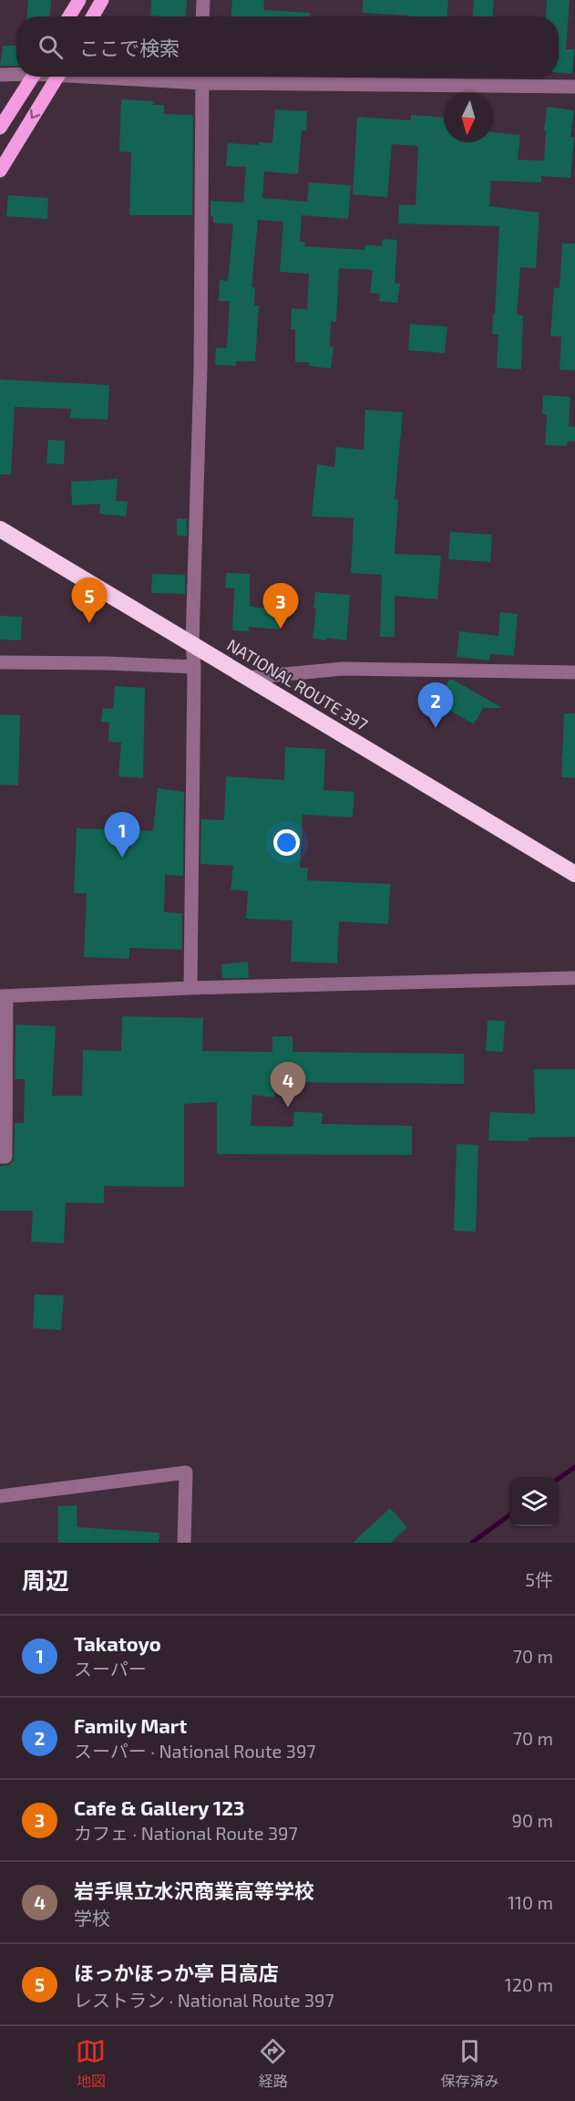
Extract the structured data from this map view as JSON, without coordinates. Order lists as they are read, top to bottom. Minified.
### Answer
{"streets":{"highway":["NATIONAL ROUTE 397"]},"north":"bottom","page":{"search":"ここで検索","pins":["5","3","2","1","4"],"heading":["周辺","5件"],"list":[{"mark":"1","name":"Takatoyo","note":"スーパー","value":"70 m"},{"mark":"2","name":"Family Mart","note":"スーパー · National Route 397","value":"70 m"},{"mark":"3","name":"Cafe & Gallery 123","note":"カフェ · National Route 397","value":"90 m"},{"mark":"4","name":"岩手県立水沢商業高等学校","note":"学校","value":"110 m"},{"mark":"5","name":"ほっかほっか亭 日高店","note":"レストラン · National Route 397","value":"120 m"}],"nav":["地図","経路","保存済み"]}}
